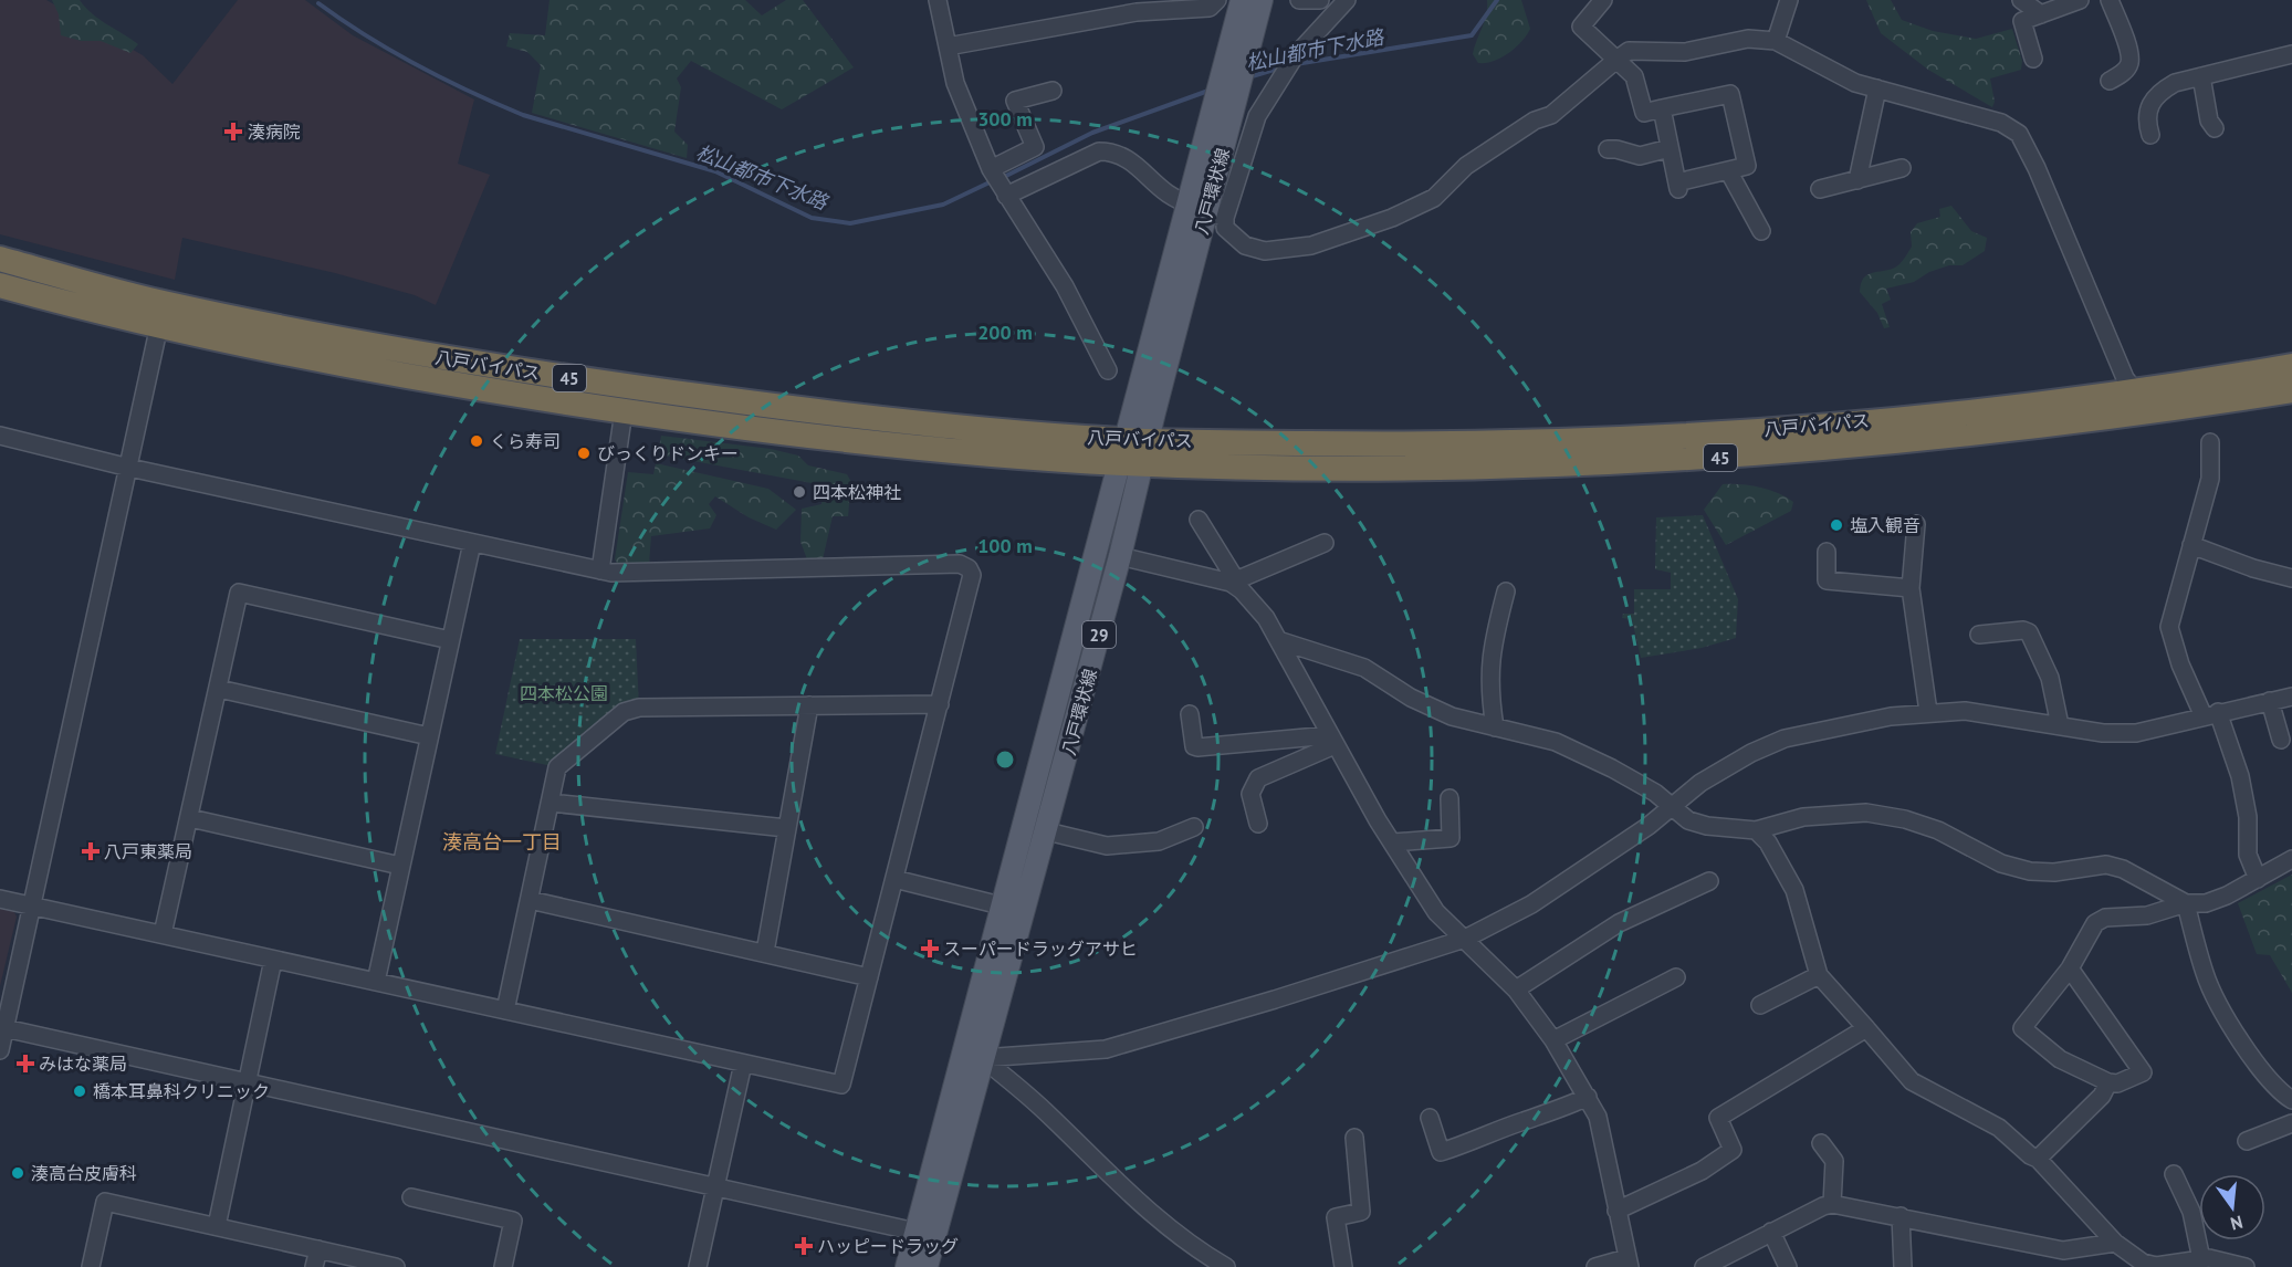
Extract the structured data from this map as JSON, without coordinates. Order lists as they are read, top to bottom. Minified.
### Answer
{"streets":{"highway":["八戸バイパス","45"],"main road":["八戸環状線","29"]},"crossings":[["八戸環状線","八戸バイパス"]],"districts":["湊高台一丁目"],"water":["松山都市下水路"],"parks":["四本松公園"],"places":{"health":["湊病院","八戸東薬局","スーパードラッグアサヒ","みはな薬局","ハッピードラッグ"],"other":["くら寿司","びっくりドンキー","四本松神社","塩入観音","橋本耳鼻科クリニック","湊高台皮膚科"]},"north":"bottom","rings":["300 m","200 m","100 m"]}
